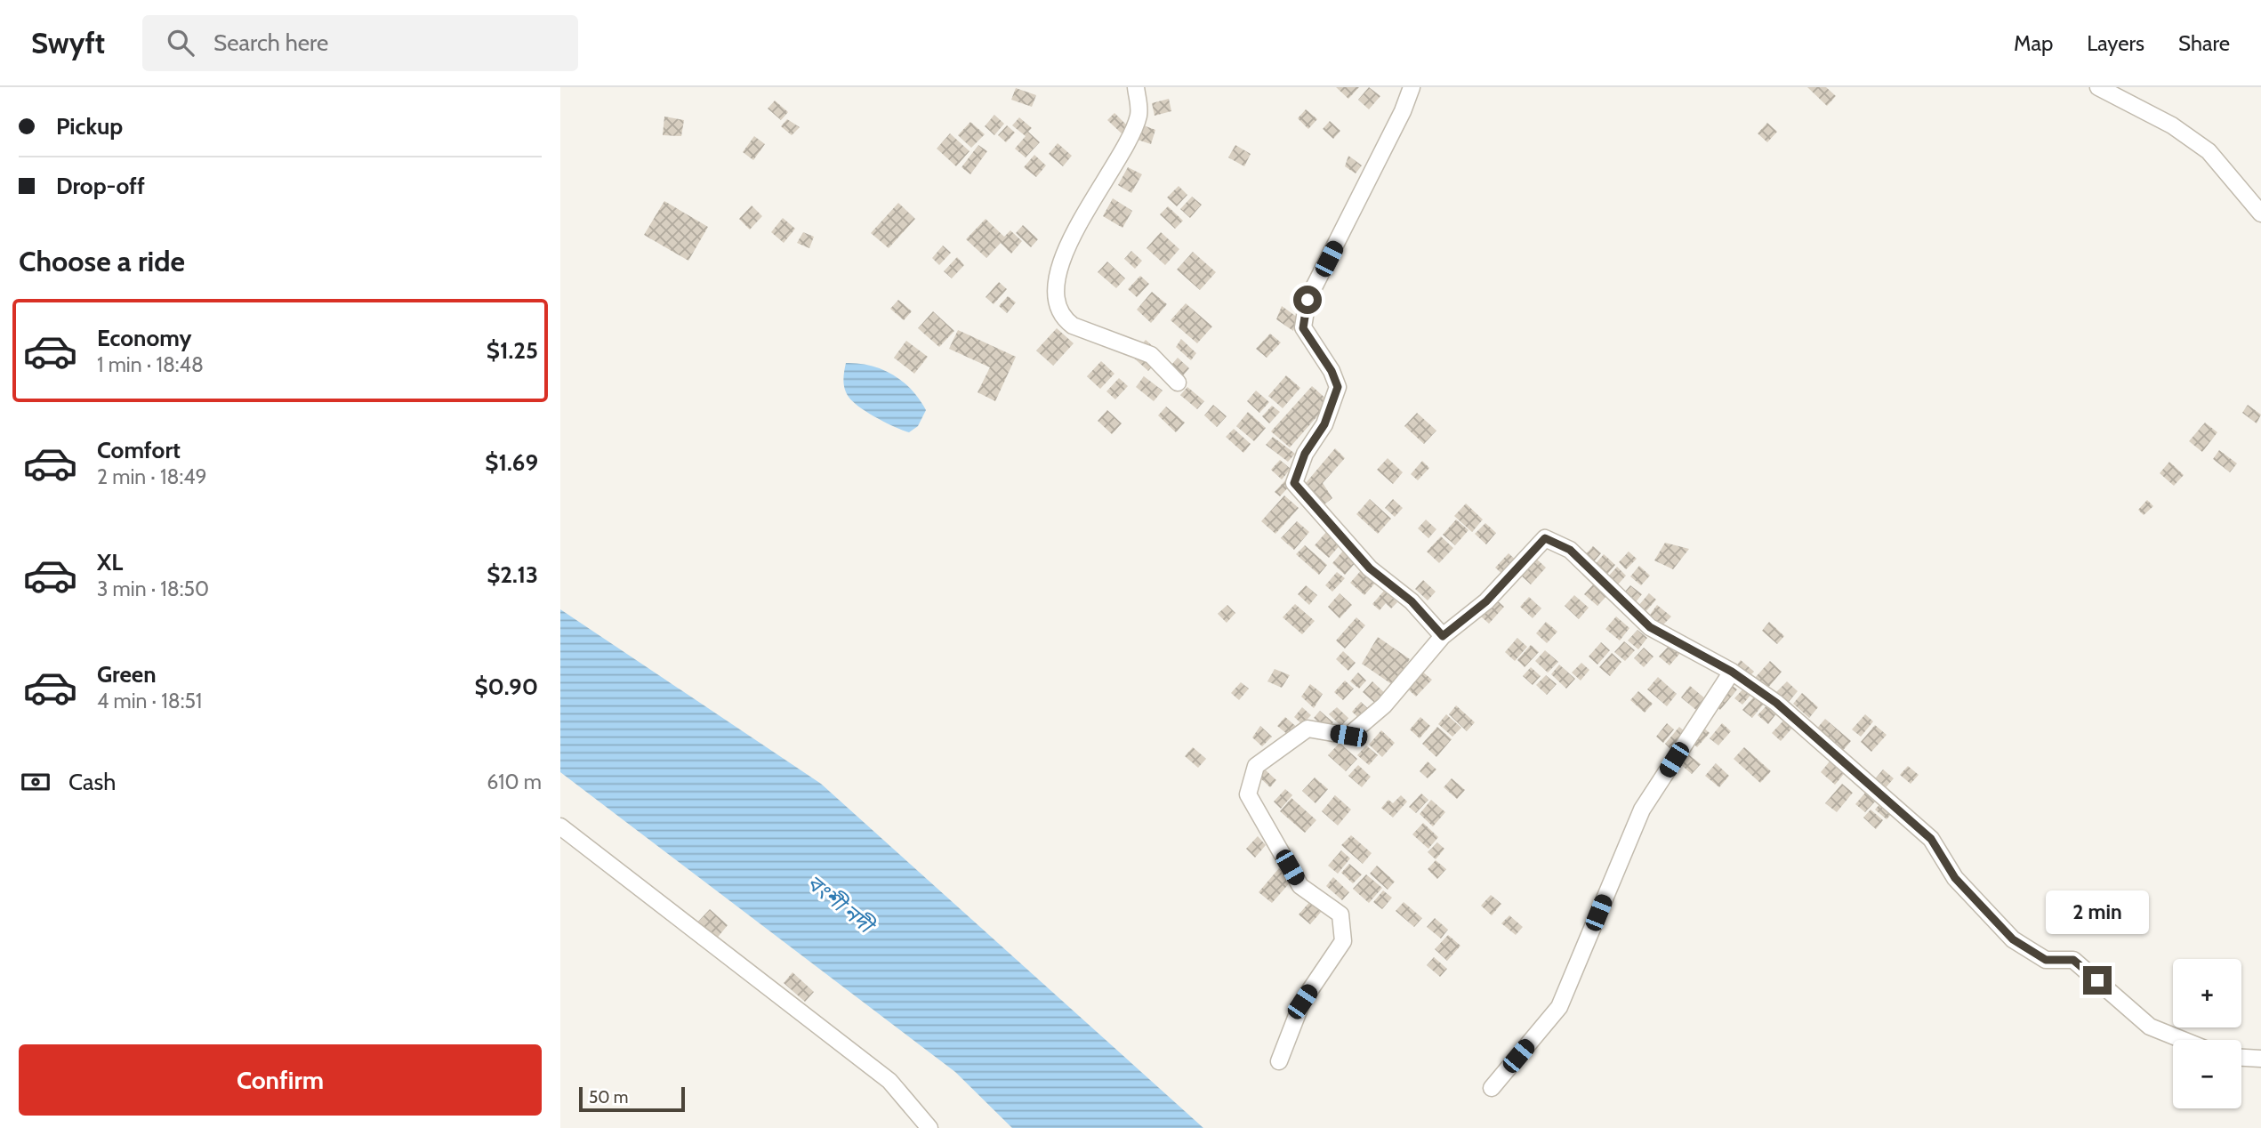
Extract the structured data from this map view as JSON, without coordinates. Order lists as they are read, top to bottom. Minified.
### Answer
{"water":["বংশী নদী"],"scale_bar":"50 m","page":{"header":"Swyft","search":"Search here","nav":["Map","Layers","Share"],"banner":["Pickup","Drop-off"],"heading":"Choose a ride","list":[{"name":"Economy","note":"1 min · 18:48","value":"$1.25"},{"name":"Comfort","note":"2 min · 18:49","value":"$1.69"},{"name":"XL","note":"3 min · 18:50","value":"$2.13"},{"name":"Green","note":"4 min · 18:51","value":"$0.90"}],"pay":["Cash","610 m"],"bubble":"2 min","map_buttons":["+","−"],"buttons":"Confirm","scale":"50 m"}}
